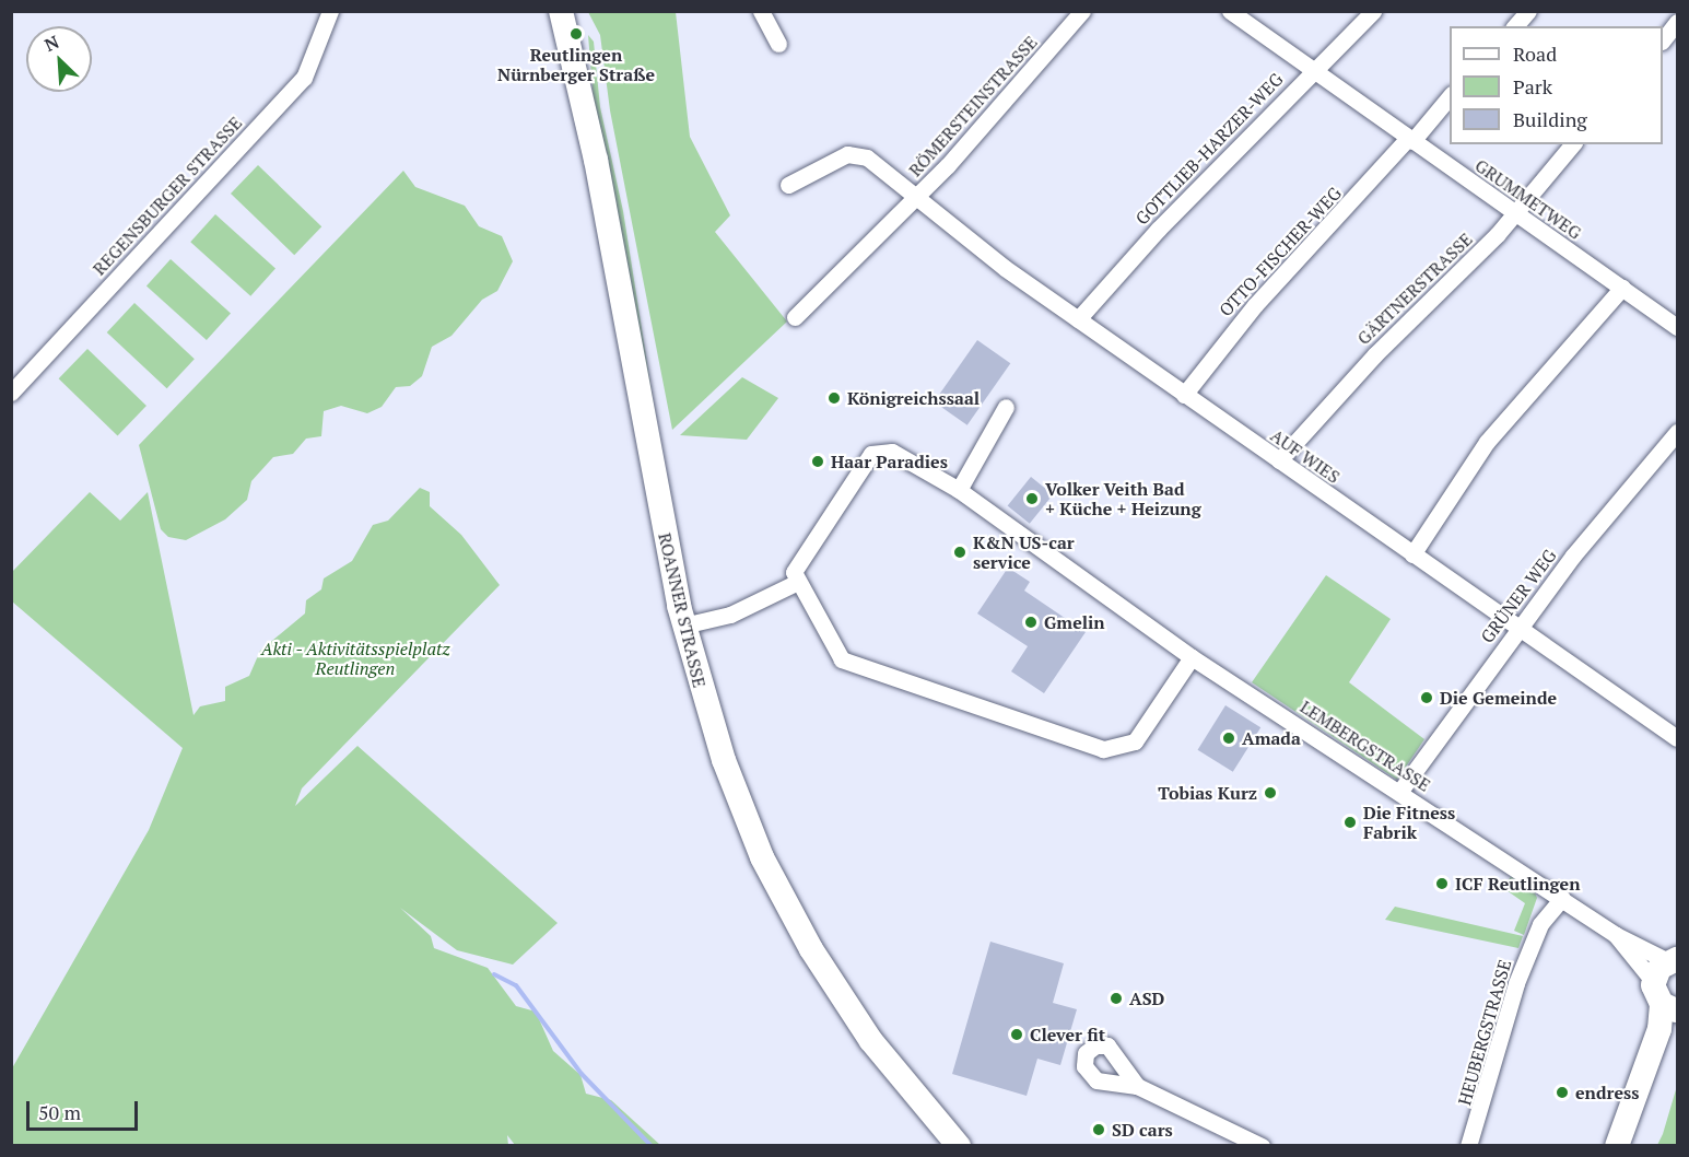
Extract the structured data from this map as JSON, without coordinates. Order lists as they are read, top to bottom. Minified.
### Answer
{"streets":{"street":["RÖMERSTEINSTRASSE","GOTTLIEB-HARZER-WEG","REGENSBURGER STRASSE","GRUMMETWEG","OTTO-FISCHER-WEG","GÄRTNERSTRASSE","AUF WIES","GRÜNER WEG","ROANNER STRASSE","LEMBERGSTRASSE","HEUBERGSTRASSE"]},"crossings":[["RÖMERSTEINSTRASSE","AUF WIES"],["GOTTLIEB-HARZER-WEG","GRUMMETWEG"],["GOTTLIEB-HARZER-WEG","AUF WIES"],["GRUMMETWEG","OTTO-FISCHER-WEG"],["GRUMMETWEG","GÄRTNERSTRASSE"],["OTTO-FISCHER-WEG","AUF WIES"],["GÄRTNERSTRASSE","AUF WIES"],["AUF WIES","GRÜNER WEG"],["GRÜNER WEG","LEMBERGSTRASSE"],["LEMBERGSTRASSE","HEUBERGSTRASSE"]],"parks":["Akti - Aktivitätsspielplatz Reutlingen"],"places":["Reutlingen Nürnberger Straße","Königreichssaal","Haar Paradies","Volker Veith Bad + Küche + Heizung","K&N US-car service","Gmelin","Die Gemeinde","Amada","Tobias Kurz","Die Fitness Fabrik","ICF Reutlingen","ASD","Clever fit","endress","SD cars"],"legend":["Road","Park","Building"],"scale_bar":"50 m","north":"top left"}
